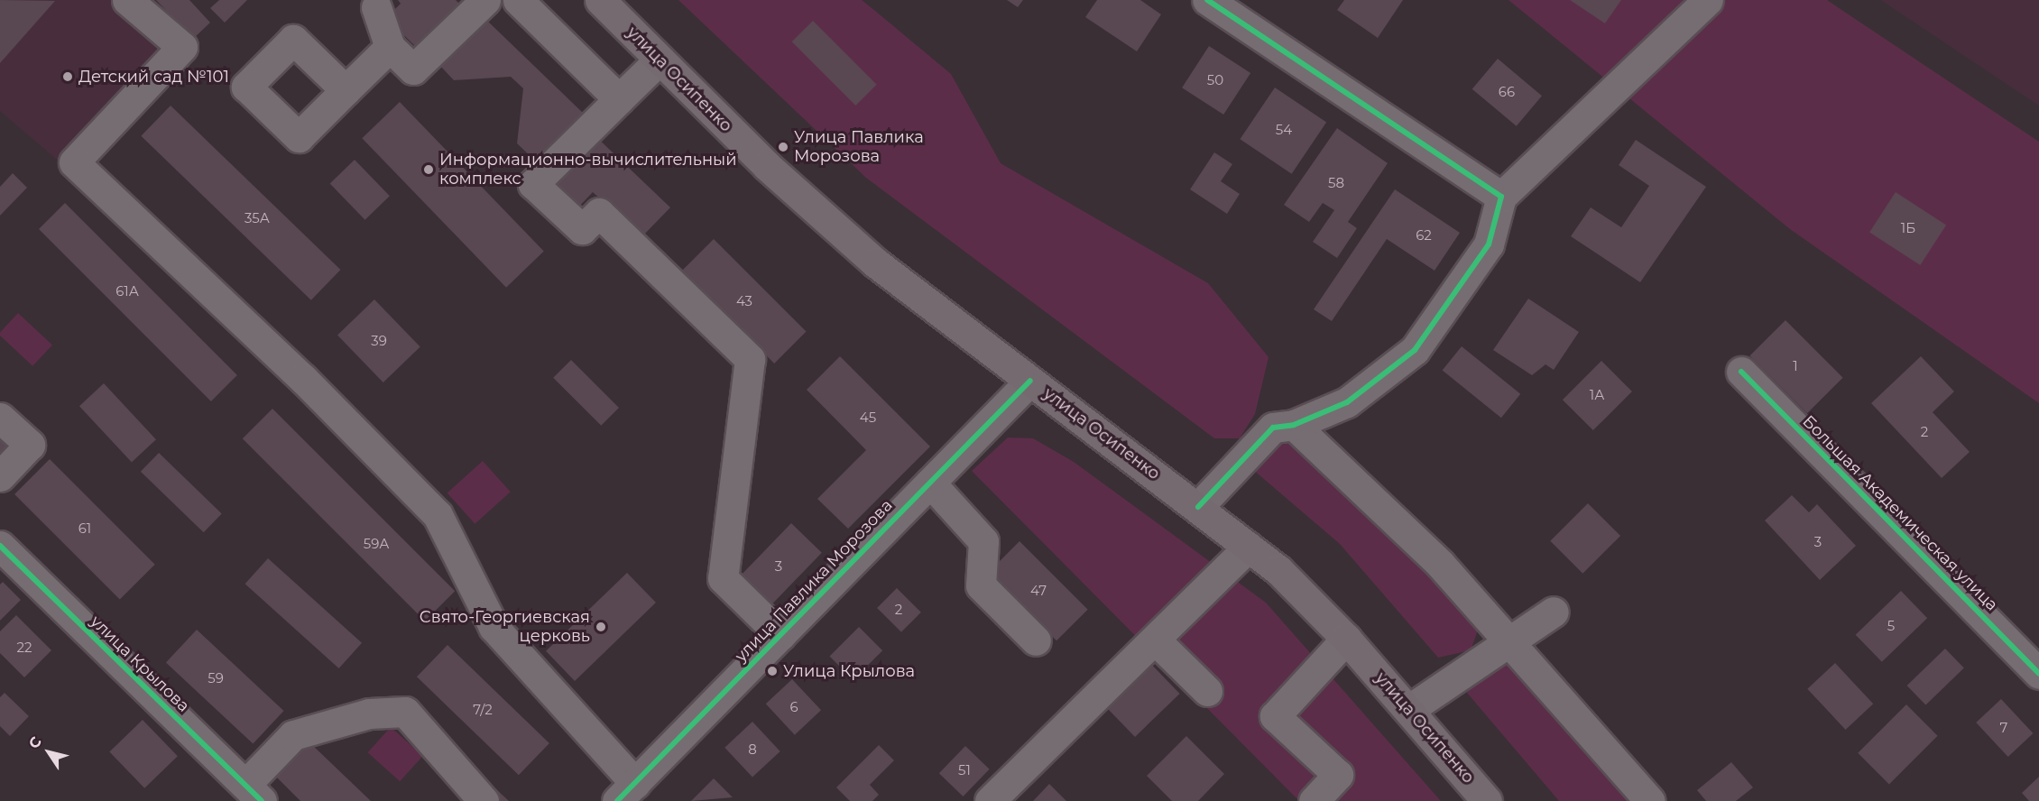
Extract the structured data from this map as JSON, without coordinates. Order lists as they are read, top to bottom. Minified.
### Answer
{"streets":{"main road":["улица Осипенко"],"street":["Большая Академическая улица","улица Павлика Морозова","улица Крылова"]},"crossings":[["улица Осипенко","улица Павлика Морозова"]],"places":["Детский сад №101","Улица Павлика Морозова","Информационно-вычислительный комплекс","Свято-Георгиевская церковь","Улица Крылова"],"house_numbers":["50","66","54","58","35А","1Б","62","61А","43","39","1","1А","45","2","61","3","59А","3","47","2","5","22","59","6","7/2","7","8","51"],"north":"top left"}
